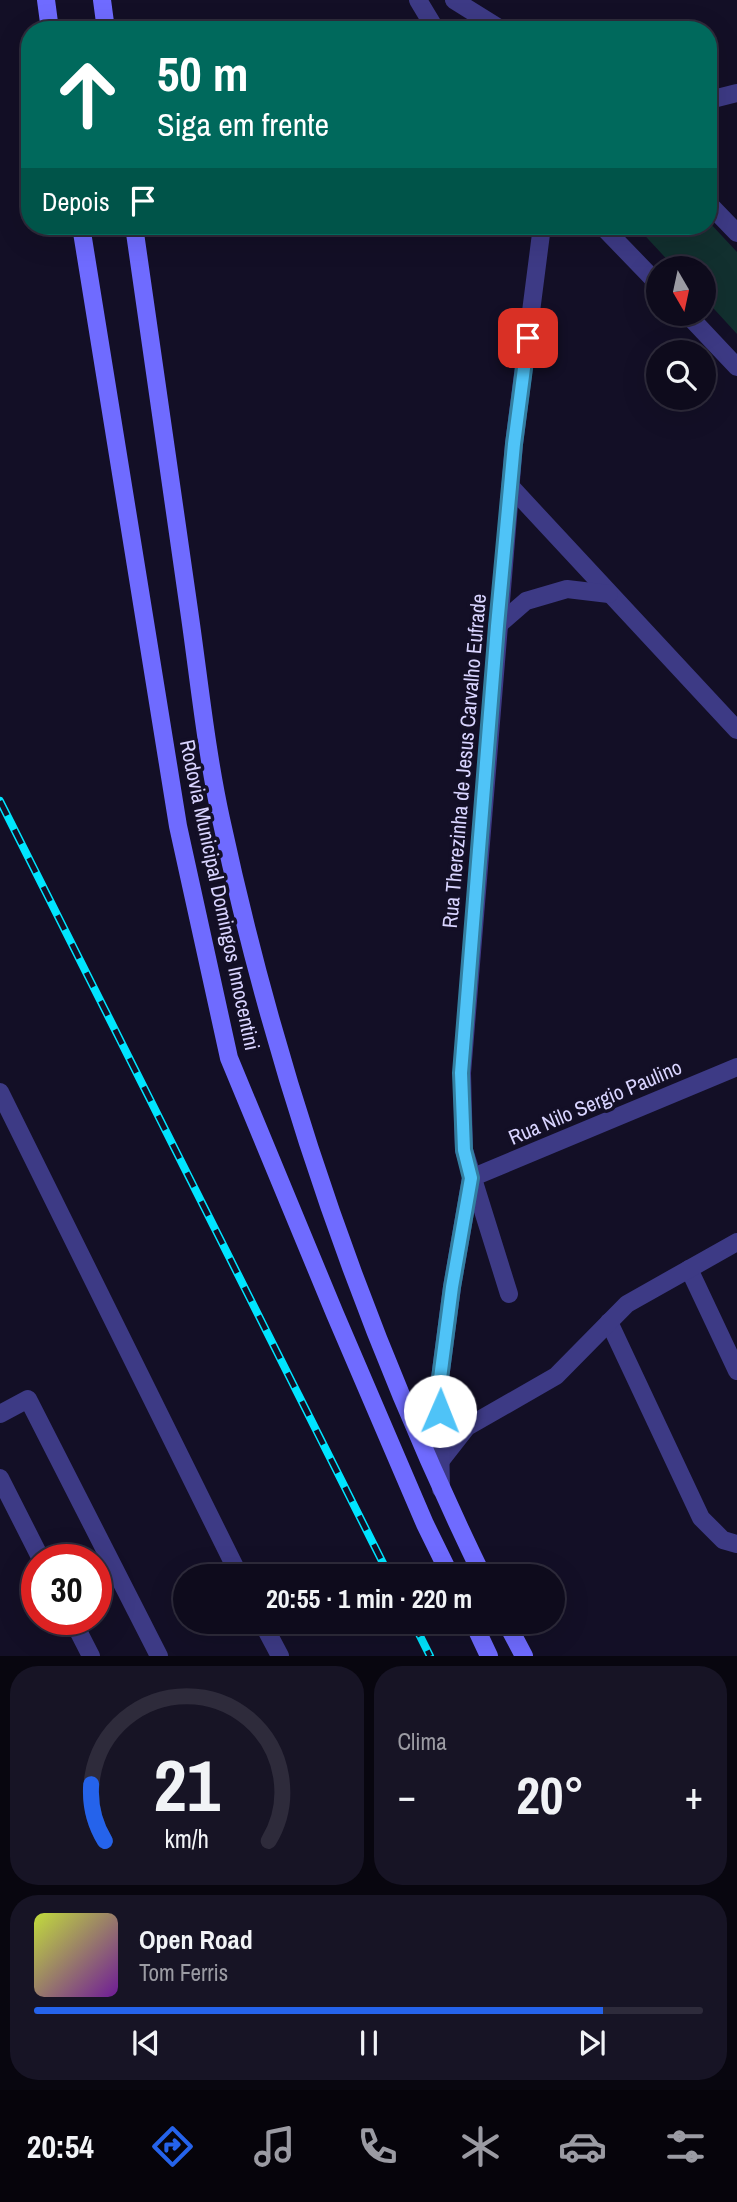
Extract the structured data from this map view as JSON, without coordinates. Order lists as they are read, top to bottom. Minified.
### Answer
{"streets":{"main road":["Rodovia Municipal Domingos Innocentini"],"street":["Rua Therezinha de Jesus Carvalho Eufrade","Rua Nilo Sergio Paulino"]},"crossings":[["Rua Therezinha de Jesus Carvalho Eufrade","Rua Nilo Sergio Paulino"]],"north":"bottom","page":{"turn":["50 m","Siga em frente"],"then":"Depois","limit":"30","trip":"20:55 · 1 min · 220 m","tile":"Clima","heat":["−","20°","+"],"song":["Open Road","Tom Ferris"],"tabs":"20:54","gauge":["21","km/h"]}}
